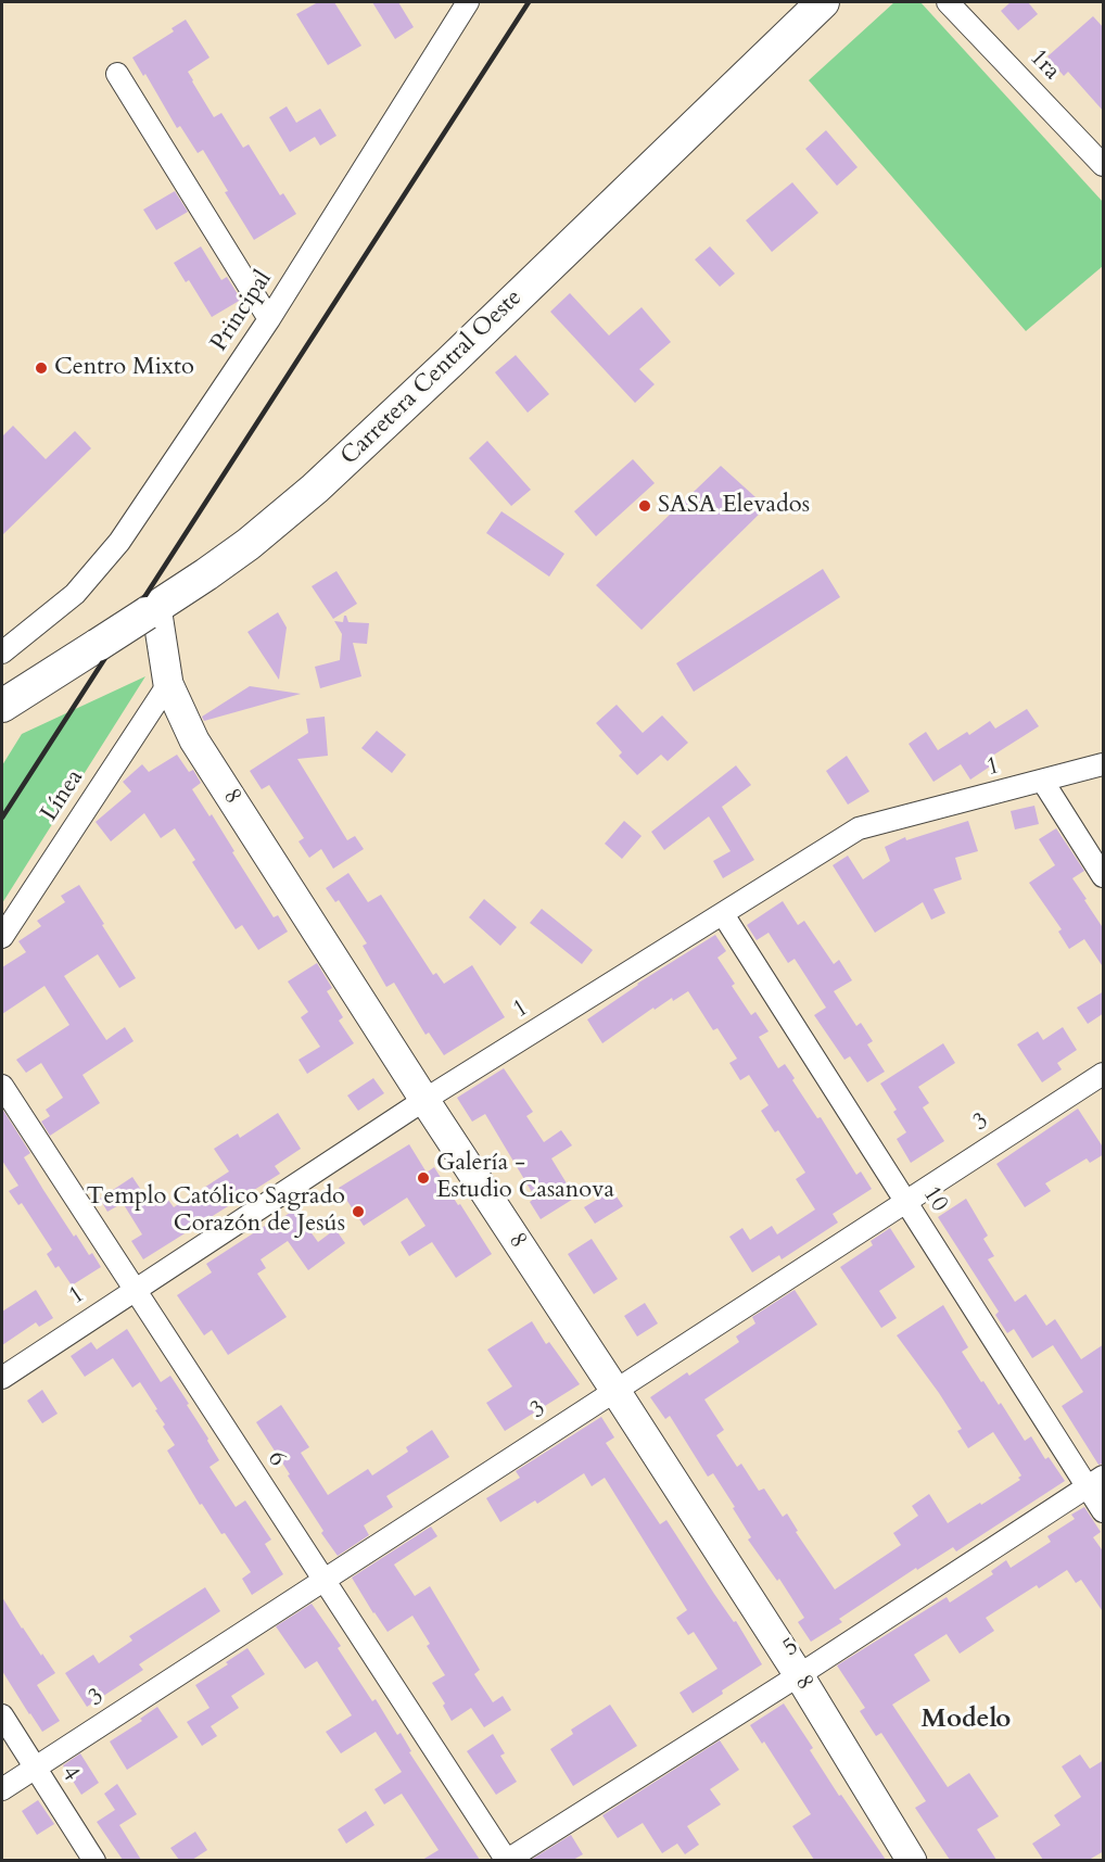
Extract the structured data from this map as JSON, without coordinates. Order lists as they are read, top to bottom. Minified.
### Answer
{"streets":{"main road":["Carretera Central Oeste"],"street":["1ra","Principal","1","Línea","8","3","10","6","5","4"]},"crossings":[["Carretera Central Oeste","8"],["1","8"],["1","10"],["1","6"],["Línea","8"],["8","3"],["8","5"],["3","10"],["3","6"],["3","4"],["10","5"],["6","5"]],"districts":["Modelo"],"places":["Centro Mixto","SASA Elevados","Galería - Estudio Casanova","Templo Católico Sagrado Corazón de Jesús"]}
